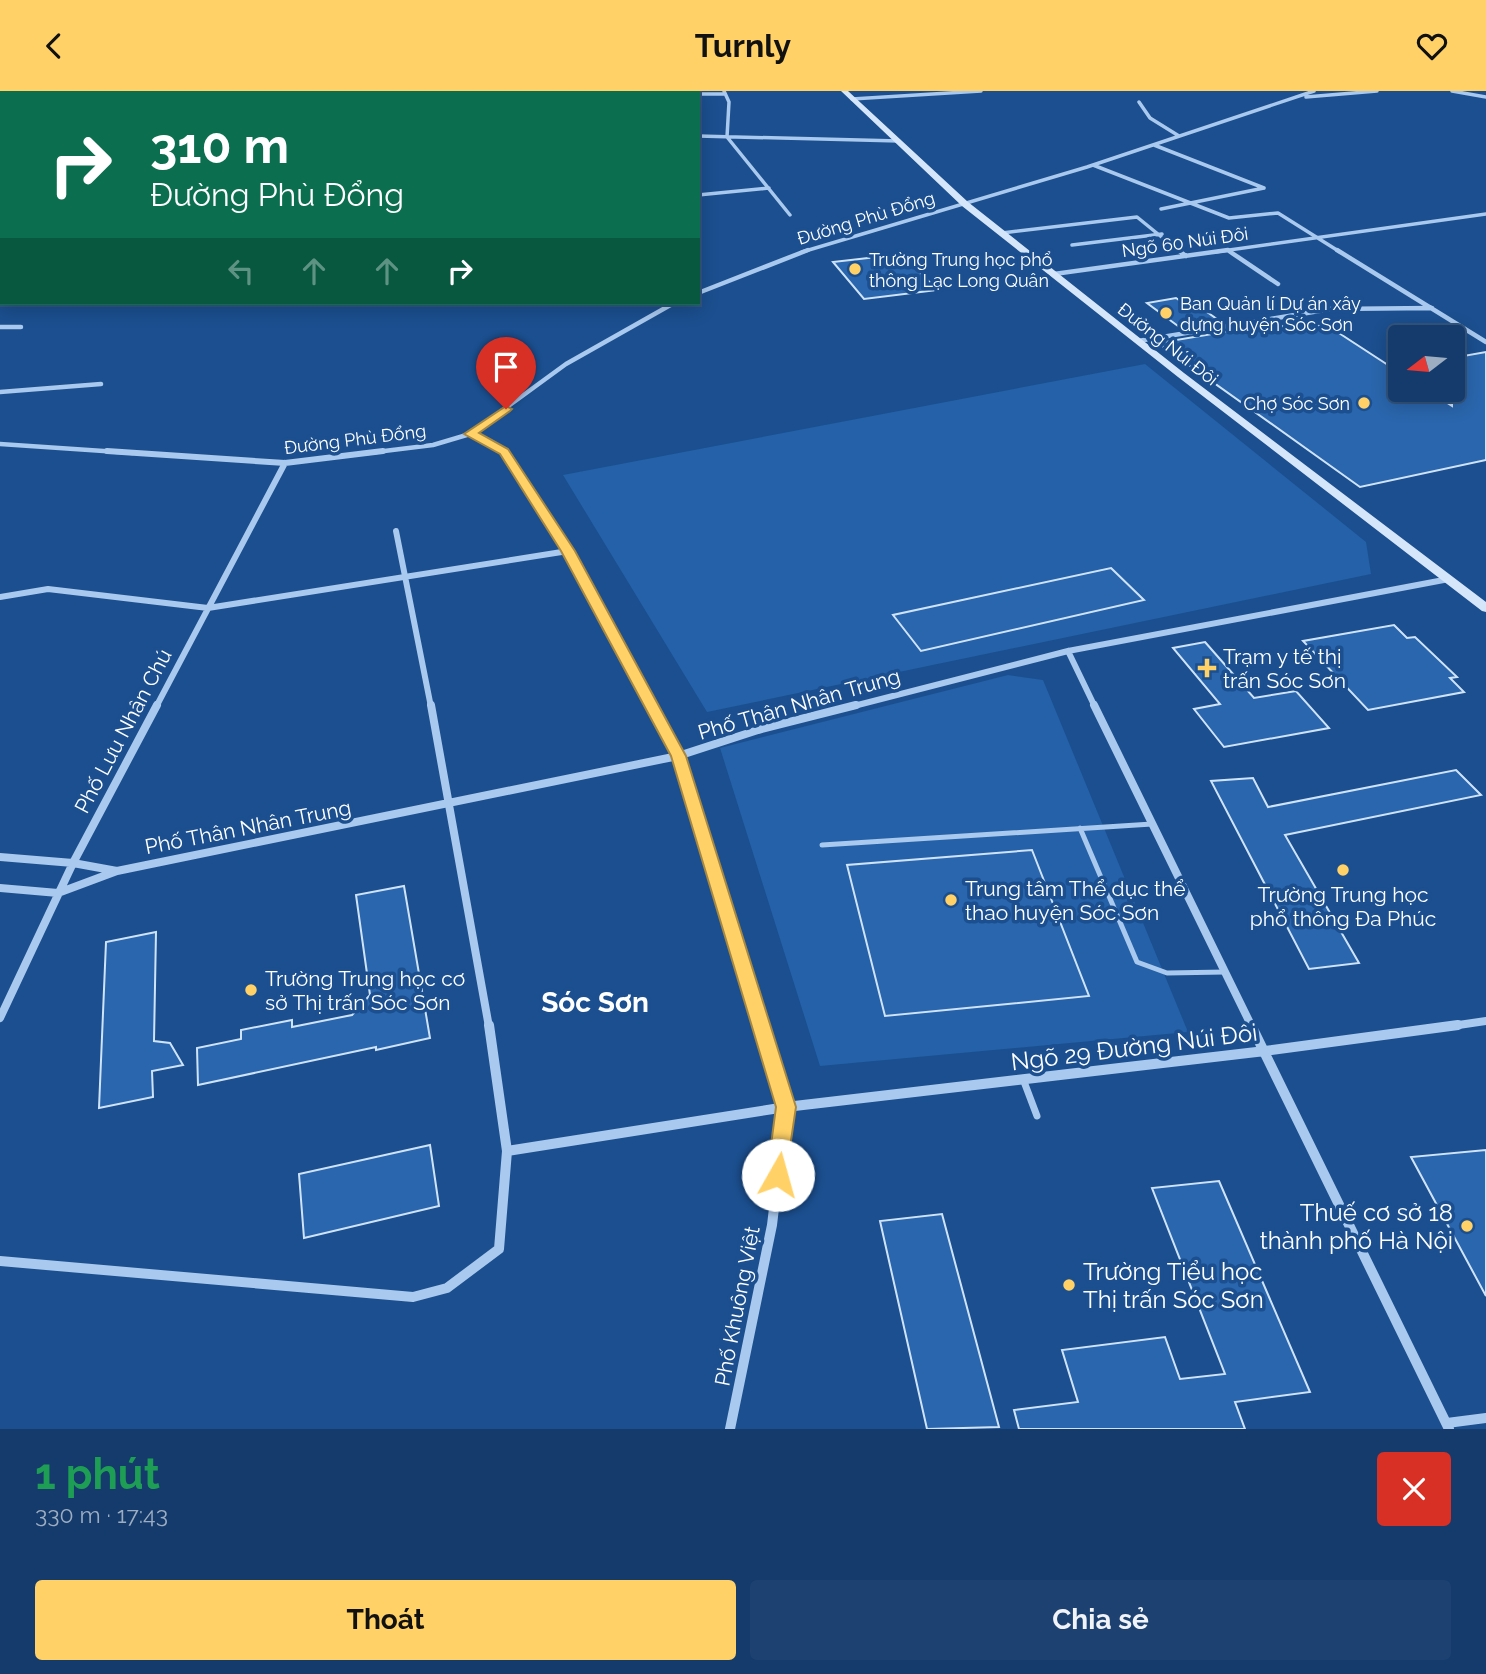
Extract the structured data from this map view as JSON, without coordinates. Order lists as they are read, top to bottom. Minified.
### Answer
{"streets":{"main road":["Đường Núi Đôi"],"street":["Đường Phù Đổng","Ngõ 60 Núi Đôi","Phố Thân Nhân Trung","Phố Lưu Nhân Chú","Ngõ 29 Đường Núi Đôi","Phố Khuông Việt"]},"crossings":[["Đường Phù Đổng","Đường Núi Đôi"],["Đường Phù Đổng","Phố Lưu Nhân Chú"],["Đường Phù Đổng","Phố Khuông Việt"],["Ngõ 60 Núi Đôi","Đường Núi Đôi"],["Đường Núi Đôi","Phố Thân Nhân Trung"],["Phố Thân Nhân Trung","Phố Lưu Nhân Chú"],["Phố Thân Nhân Trung","Phố Khuông Việt"],["Ngõ 29 Đường Núi Đôi","Phố Khuông Việt"]],"districts":["Sóc Sơn"],"places":{"other":["Trường Trung học phổ thông Lạc Long Quân","Ban Quản lí Dự án xây dựng huyện Sóc Sơn","Chợ Sóc Sơn","Trường Trung học phổ thông Đa Phúc","Trung tâm Thể dục thể thao huyện Sóc Sơn","Trường Trung học cơ sở Thị trấn Sóc Sơn","Thuế cơ sở 18 thành phố Hà Nội","Trường Tiểu học Thị trấn Sóc Sơn"],"health":["Trạm y tế thị trấn Sóc Sơn"]},"north":"left","page":{"header":"Turnly","turn":["310 m","Đường Phù Đổng"],"heading":["1 phút","330 m · 17:43"],"buttons":["Thoát","Chia sẻ"]}}
